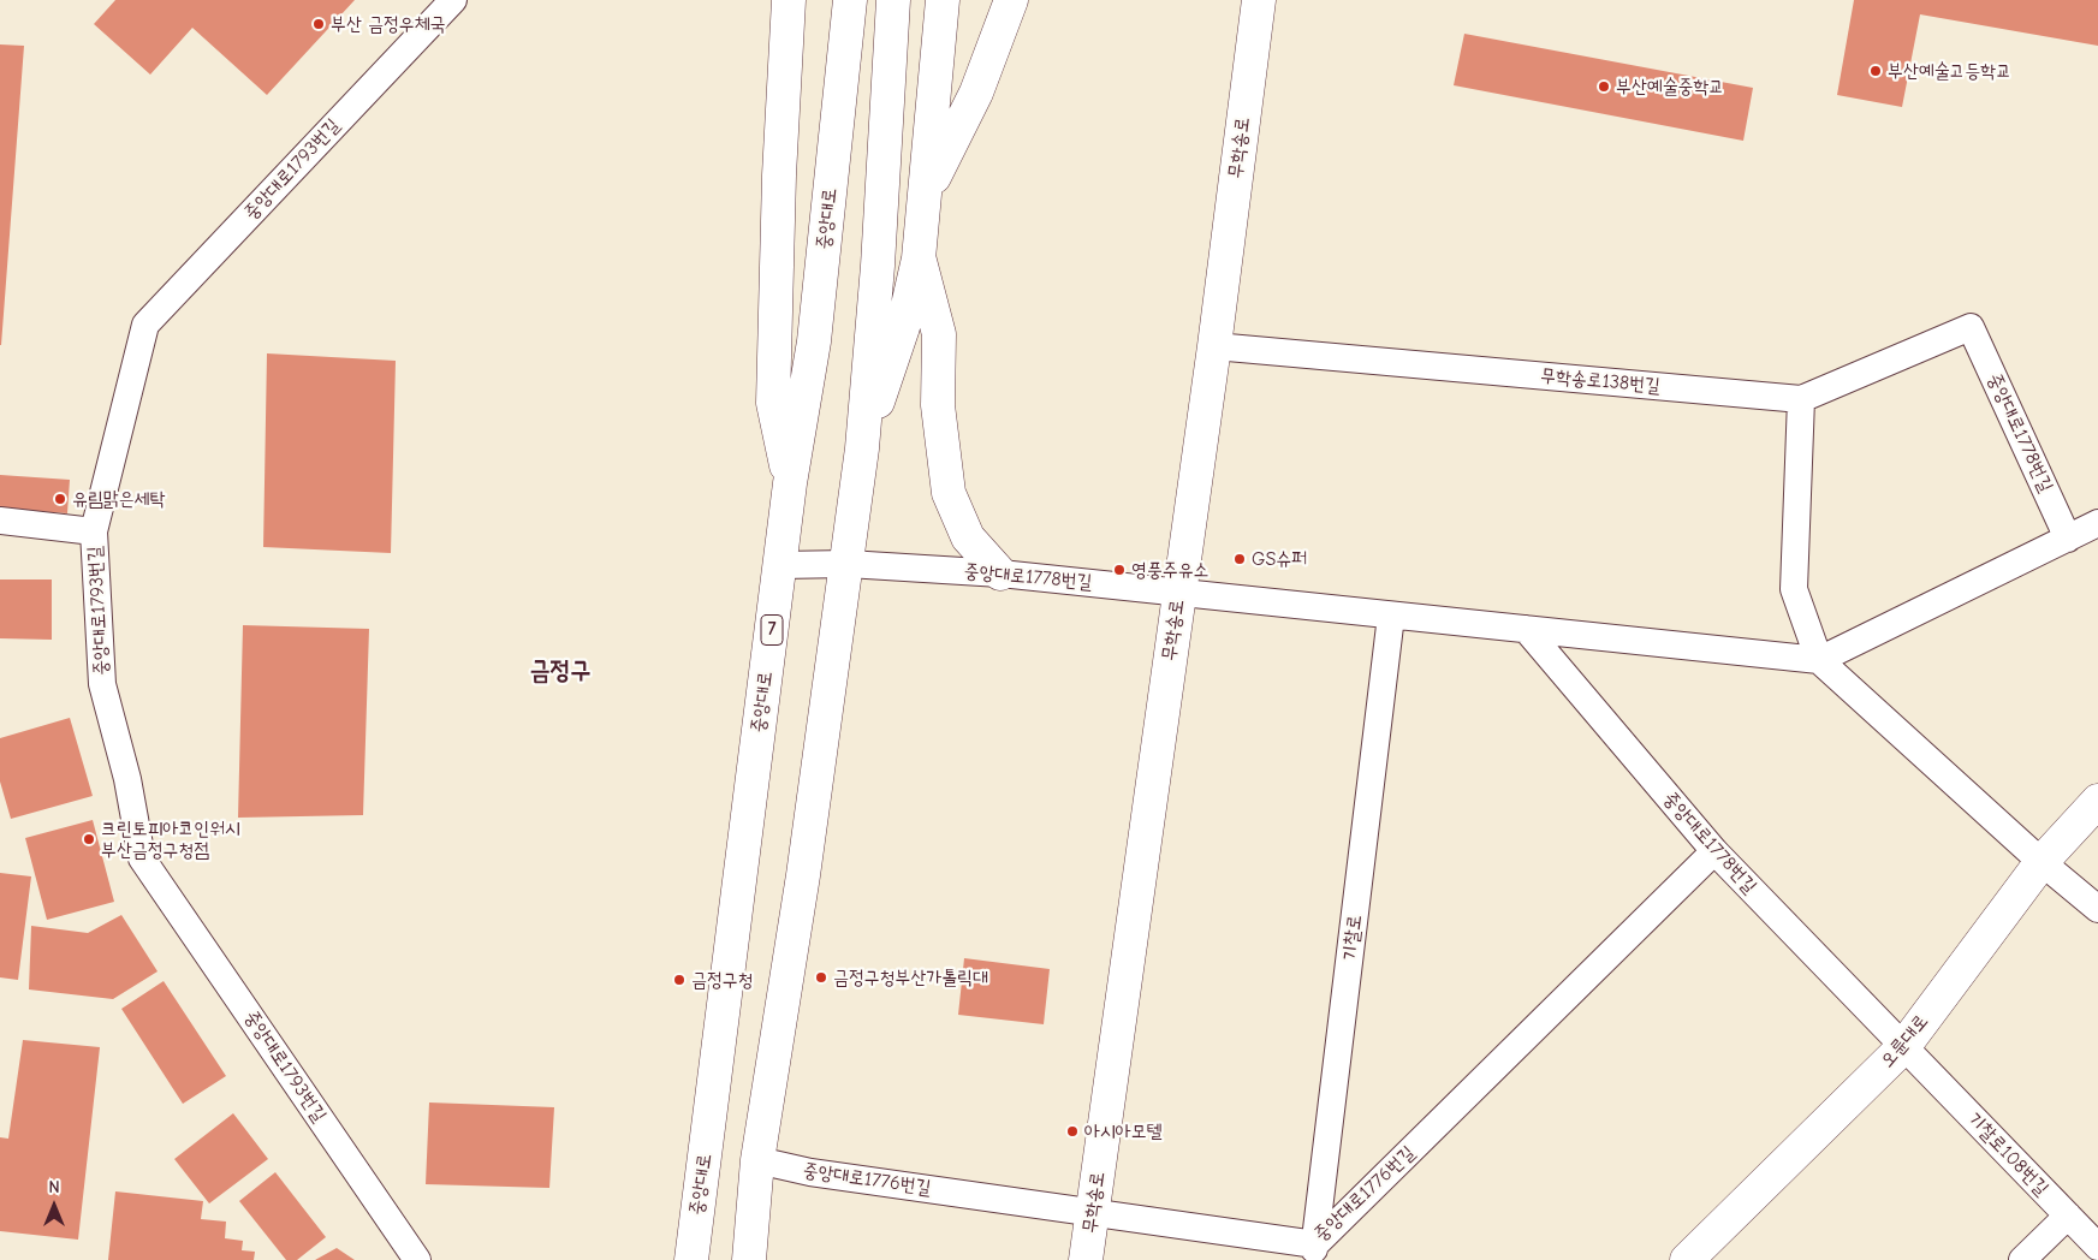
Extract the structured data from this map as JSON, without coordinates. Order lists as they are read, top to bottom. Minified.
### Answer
{"streets":{"main road":["무학송로","중앙대로","7","오륜대로"],"street":["중앙대로1793번길","무학송로138번길","중앙대로1778번길","기찰로","기찰로108번길","중앙대로1776번길"]},"crossings":[["무학송로","무학송로138번길"],["무학송로","중앙대로1778번길"],["무학송로","중앙대로1776번길"],["중앙대로","중앙대로1778번길"],["무학송로138번길","중앙대로1778번길"],["중앙대로1778번길","기찰로"],["중앙대로1778번길","오륜대로"],["중앙대로1778번길","기찰로108번길"],["중앙대로1778번길","중앙대로1776번길"],["기찰로","중앙대로1776번길"],["오륜대로","기찰로108번길"]],"districts":["금정구"],"places":["부산 금정우체국","부산예술고등학교","부산예술중학교","유림맑은세탁","GS슈퍼","영풍주유소","크린토피아코인워시 부산금정구청점","금정구청부산가톨릭대","금정구청","아시아모텔"],"north":"top"}
